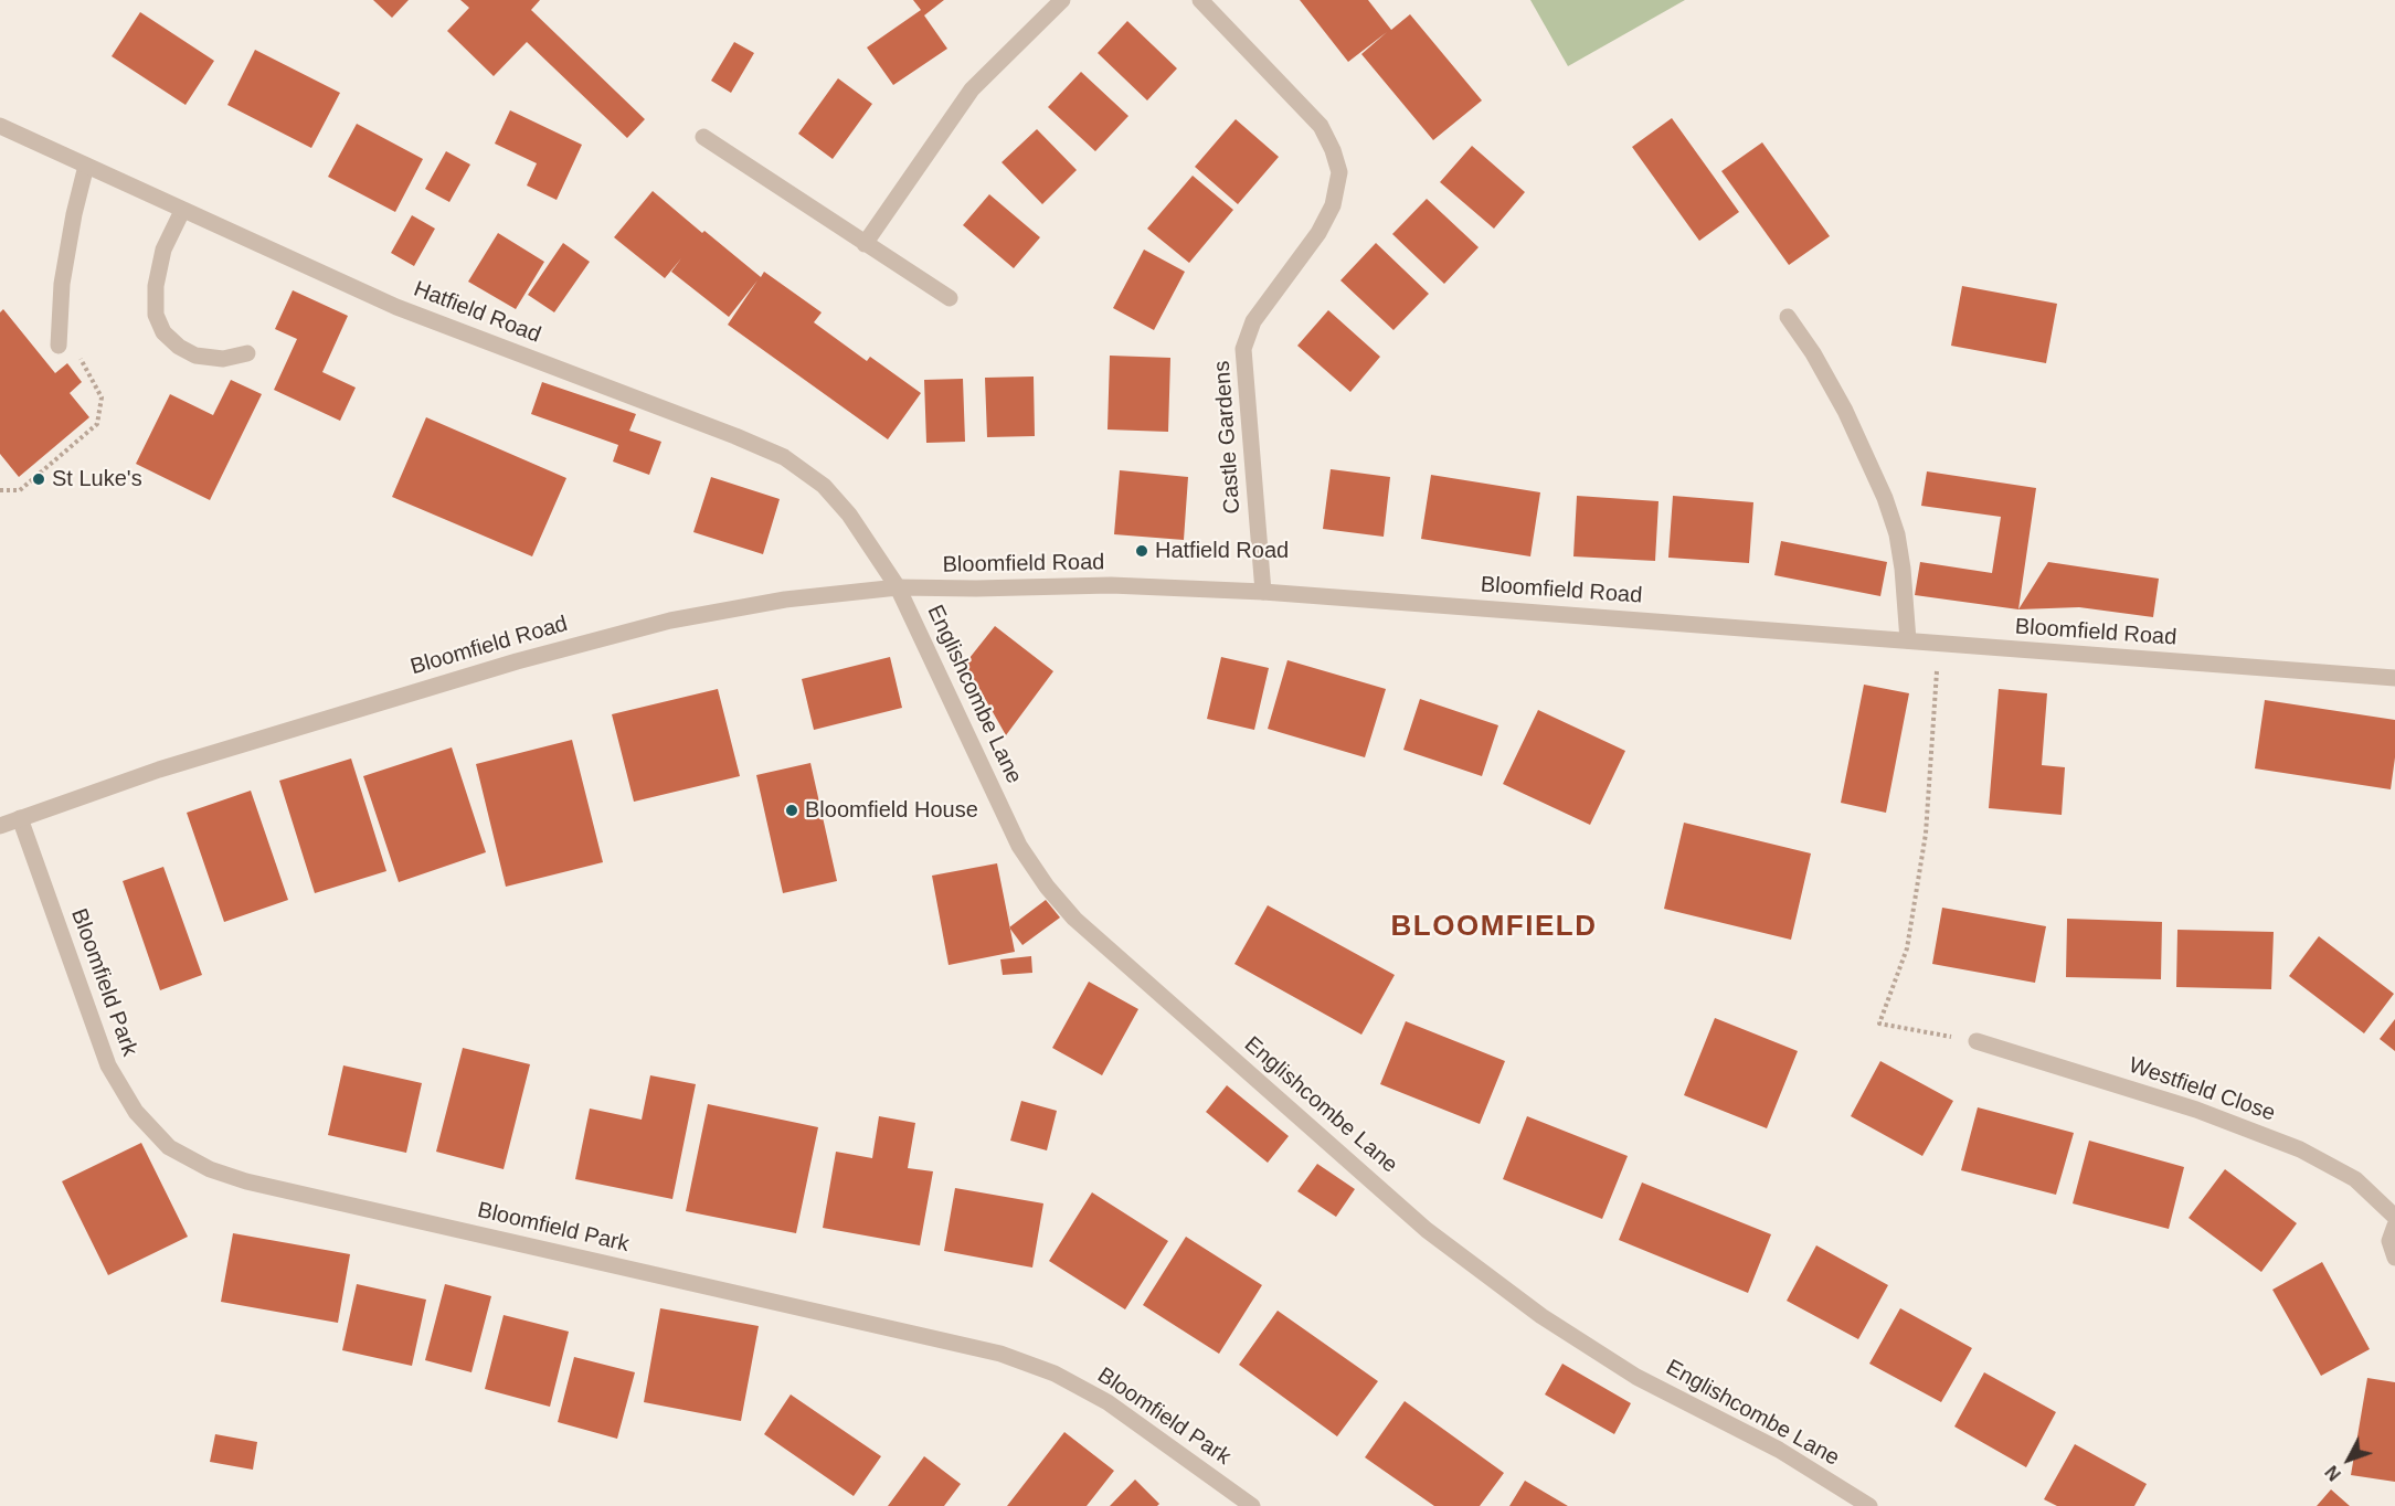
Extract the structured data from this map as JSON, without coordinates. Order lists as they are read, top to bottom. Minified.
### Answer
{"streets":{"street":["Hatfield Road","Castle Gardens","Bloomfield Road","Englishcombe Lane","Bloomfield Park","Westfield Close"]},"crossings":[["Hatfield Road","Bloomfield Road"],["Hatfield Road","Englishcombe Lane"],["Castle Gardens","Bloomfield Road"],["Bloomfield Road","Englishcombe Lane"],["Bloomfield Road","Bloomfield Park"]],"districts":["BLOOMFIELD"],"places":["St Luke's","Hatfield Road","Bloomfield House"],"north":"bottom left"}
